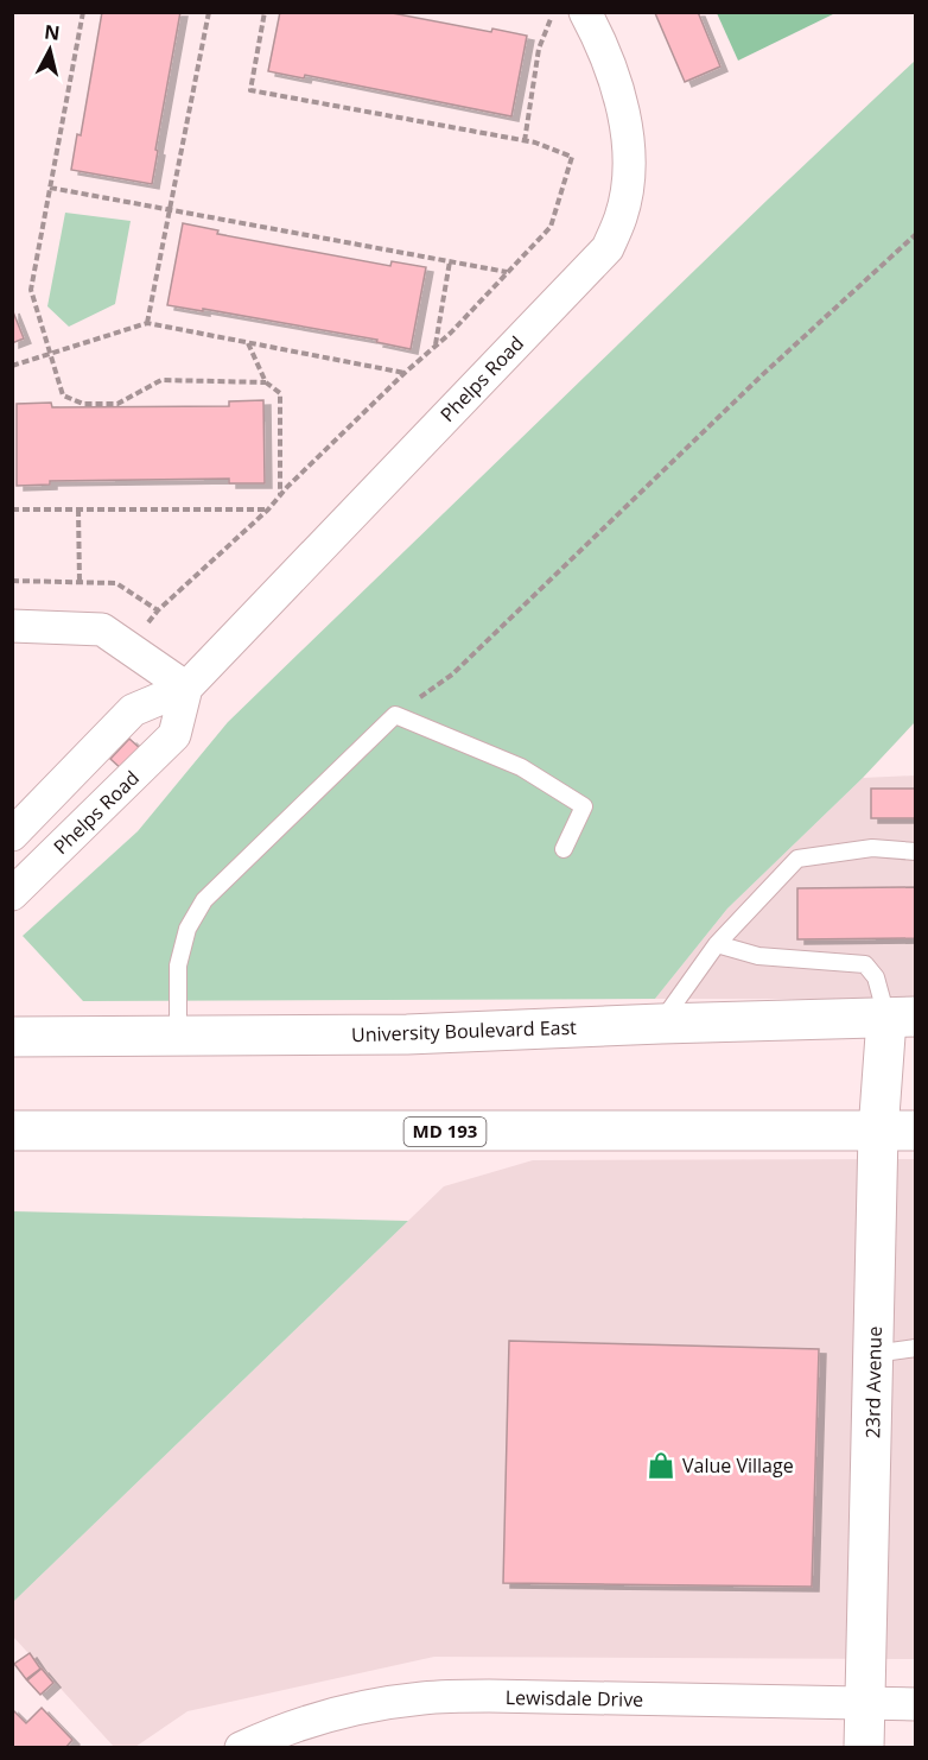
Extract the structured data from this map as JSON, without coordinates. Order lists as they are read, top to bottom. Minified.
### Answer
{"streets":{"main road":["University Boulevard East","MD 193","23rd Avenue"],"street":["Phelps Road","Lewisdale Drive"]},"crossings":[["University Boulevard East","23rd Avenue"],["MD 193","23rd Avenue"],["23rd Avenue","Lewisdale Drive"]],"places":{"shop":["Value Village"]},"north":"top"}
